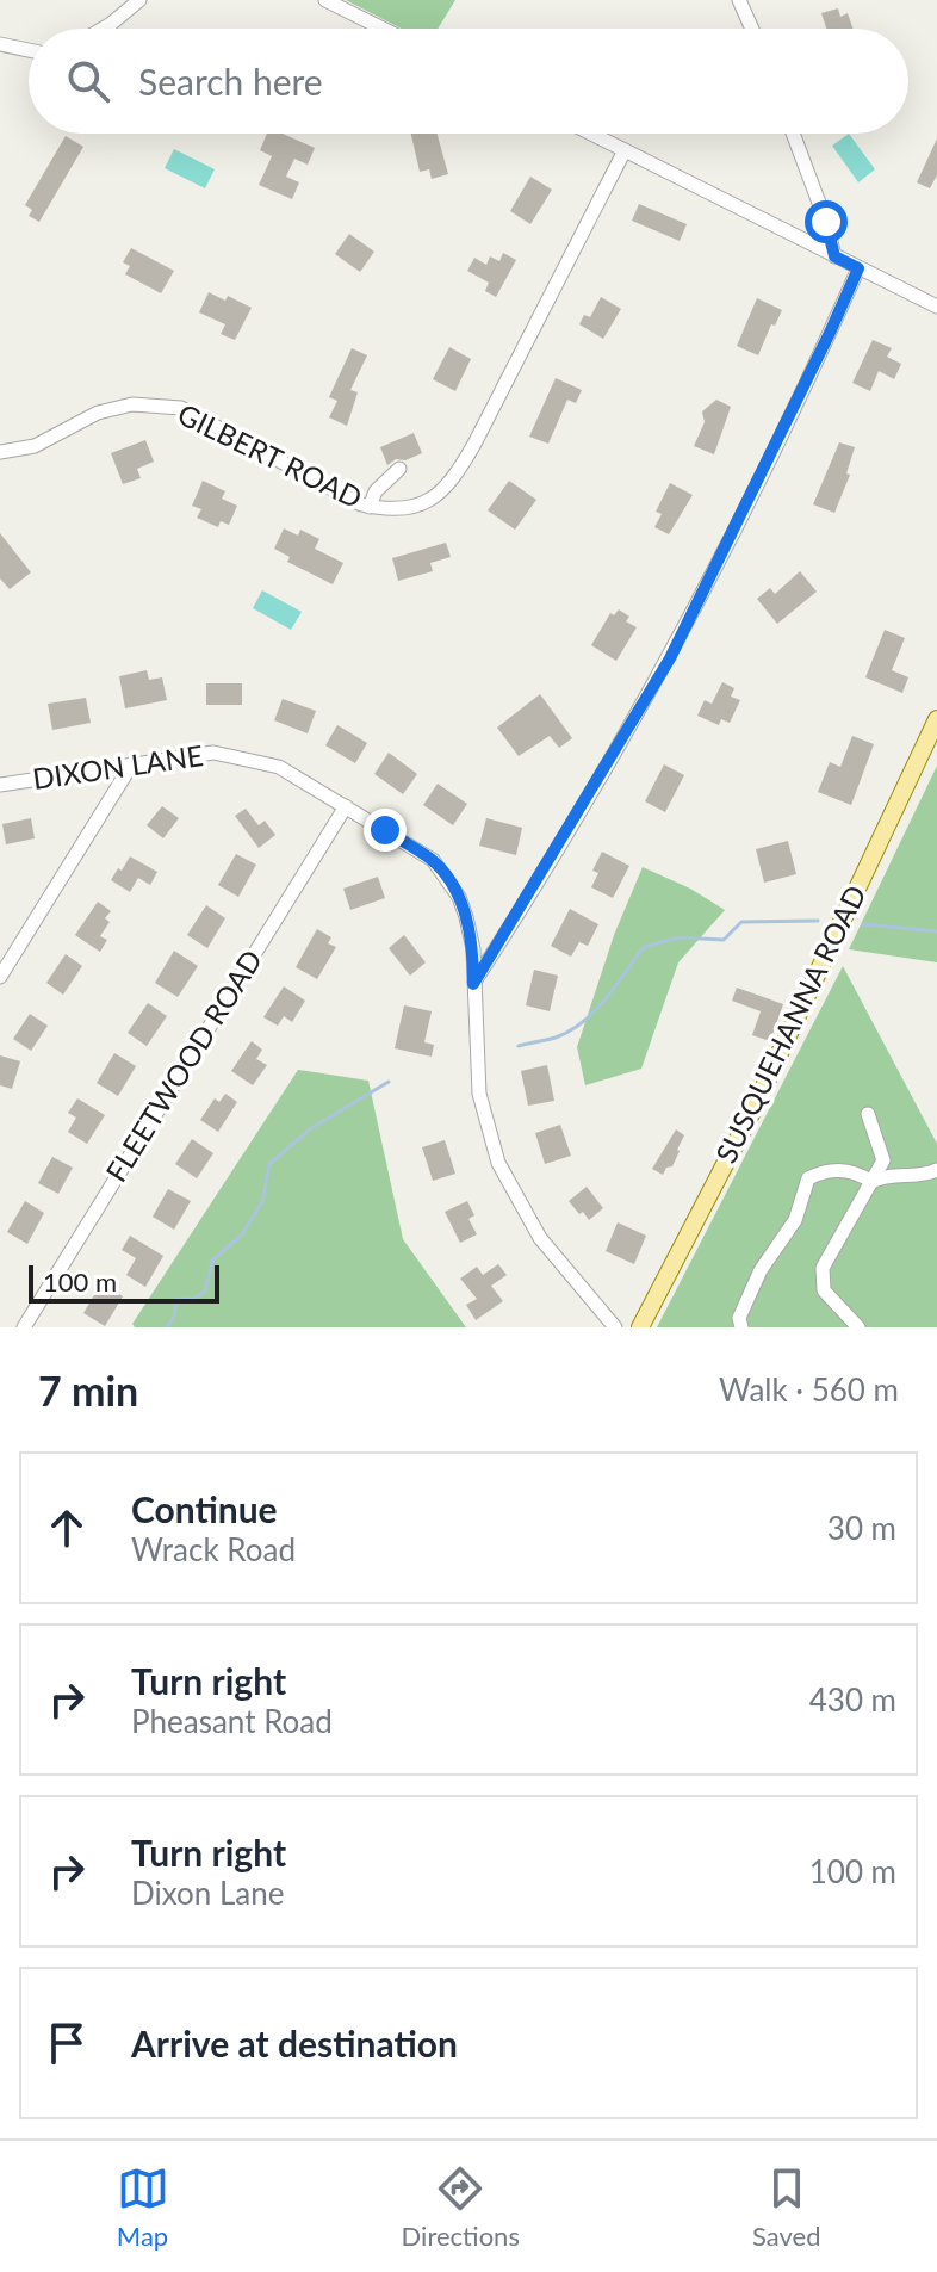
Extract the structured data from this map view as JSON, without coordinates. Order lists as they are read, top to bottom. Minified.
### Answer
{"streets":{"main road":["SUSQUEHANNA ROAD"],"street":["GILBERT ROAD","DIXON LANE","FLEETWOOD ROAD"]},"crossings":[["DIXON LANE","FLEETWOOD ROAD"]],"scale_bar":"100 m","page":{"search":"Search here","scale":"100 m","heading":["7 min","Walk · 560 m"],"list":[["Continue","Wrack Road","30 m"],["Turn right","Pheasant Road","430 m"],["Turn right","Dixon Lane","100 m"],"Arrive at destination"],"nav":["Map","Directions","Saved"]}}
